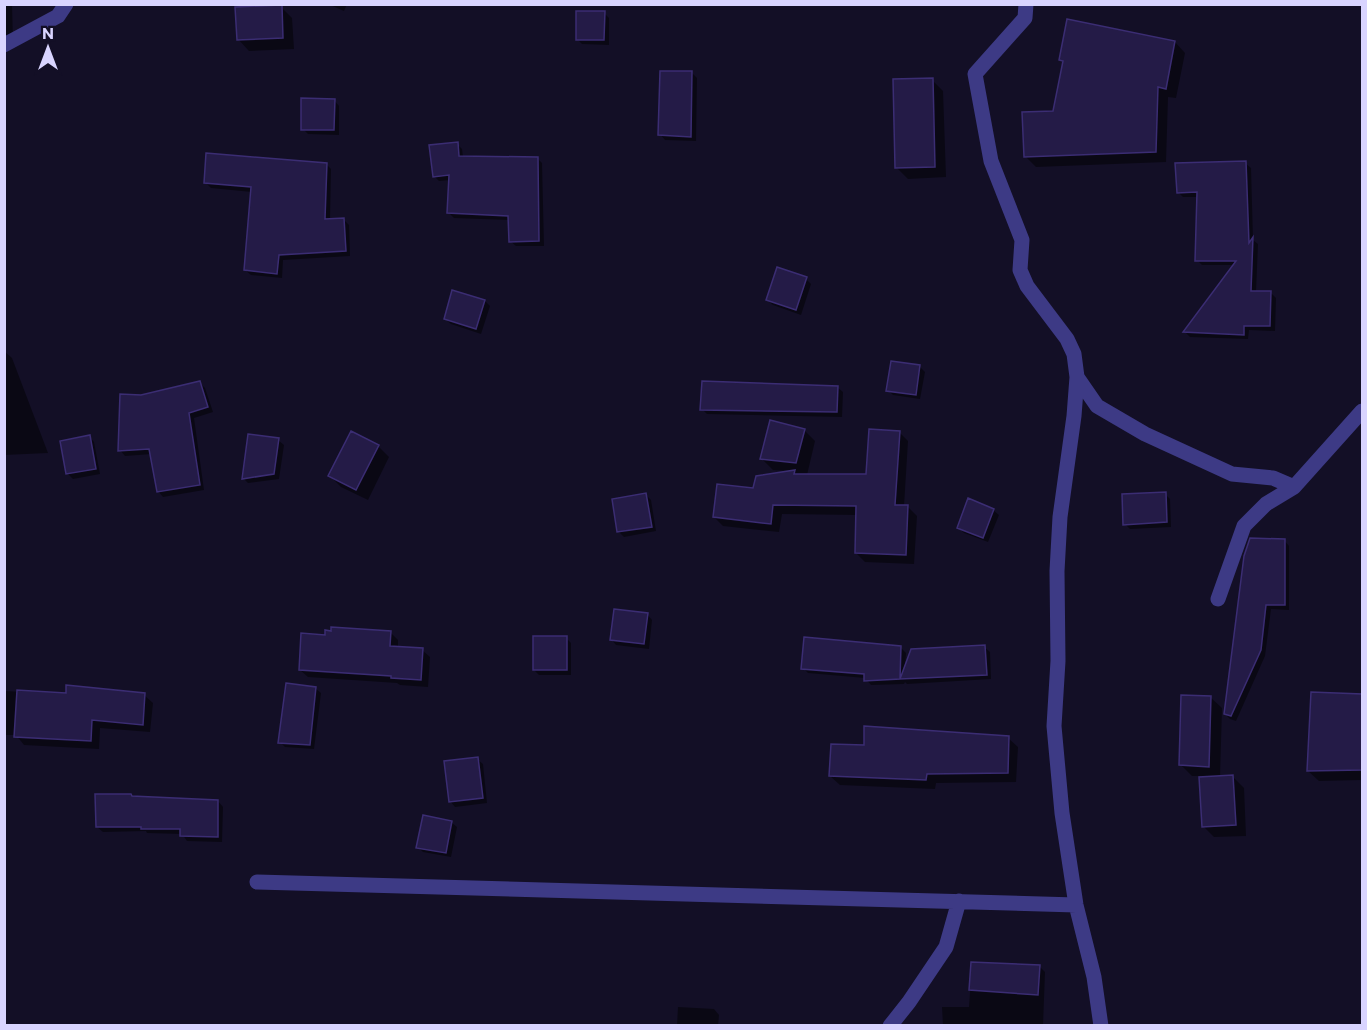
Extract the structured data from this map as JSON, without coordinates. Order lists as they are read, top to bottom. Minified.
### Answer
{"north":"top"}
